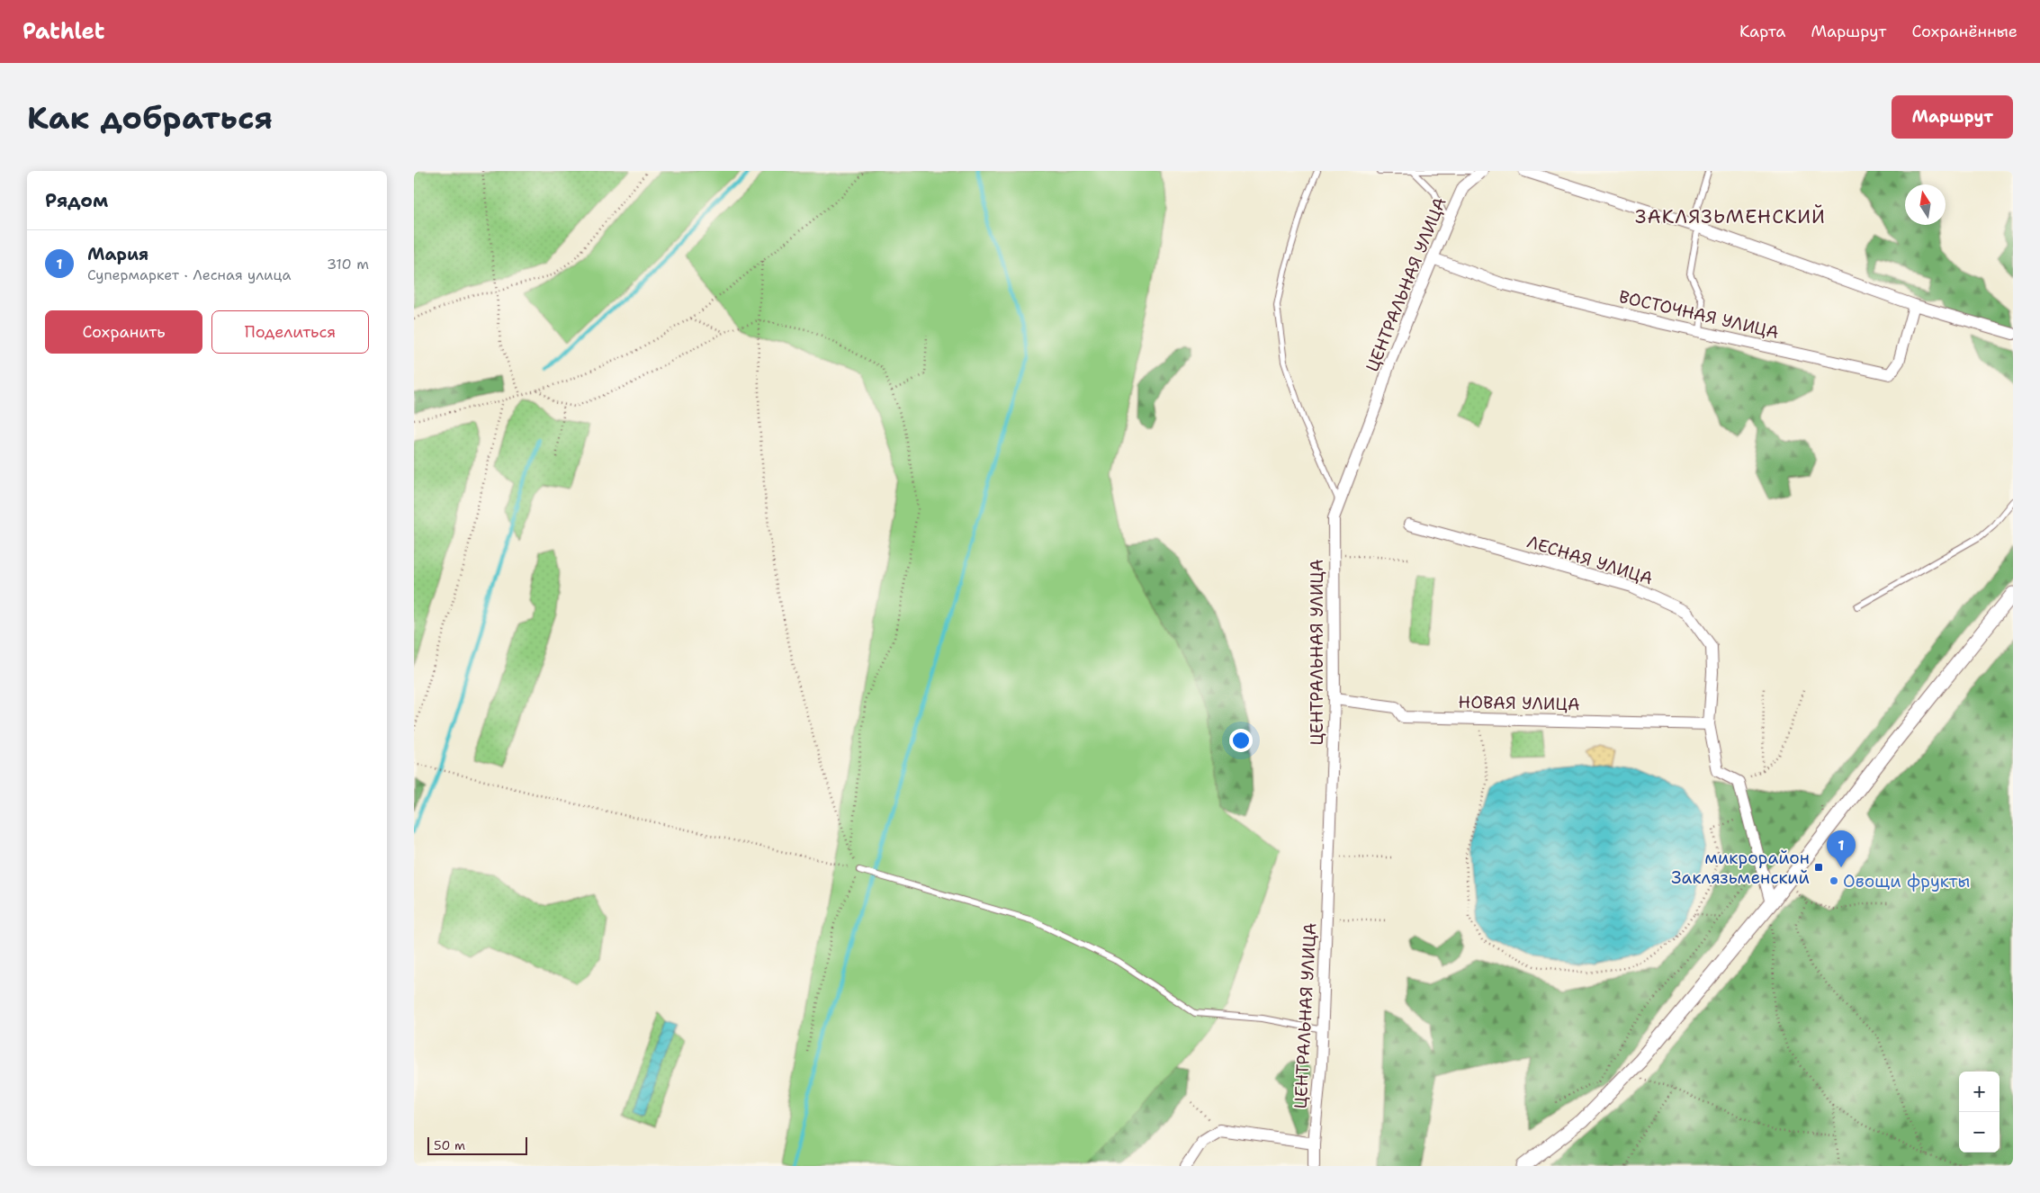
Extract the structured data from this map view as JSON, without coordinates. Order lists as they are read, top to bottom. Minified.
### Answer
{"streets":{"street":["ЦЕНТРАЛЬНАЯ УЛИЦА","ВОСТОЧНАЯ УЛИЦА","ЛЕСНАЯ УЛИЦА","НОВАЯ УЛИЦА"]},"crossings":[["ЦЕНТРАЛЬНАЯ УЛИЦА","ВОСТОЧНАЯ УЛИЦА"],["ЦЕНТРАЛЬНАЯ УЛИЦА","НОВАЯ УЛИЦА"],["ЛЕСНАЯ УЛИЦА","НОВАЯ УЛИЦА"]],"districts":["ЗАКЛЯЗЬМЕНСКИЙ"],"places":{"transit":["микрорайон Заклязьменский"],"other":["Овощи фрукты"]},"scale_bar":"50 m","north":"top","page":{"header":"Pathlet","nav":["Карта","Маршрут","Сохранённые"],"buttons":["Маршрут",["Сохранить","Поделиться"]],"title":"Как добраться","heading":"Рядом","list":[{"mark":"1","name":"Мария","note":"Супермаркет · Лесная улица","value":"310 m"}],"pins":"1","map_buttons":["+","−"],"scale":"50 m"}}
